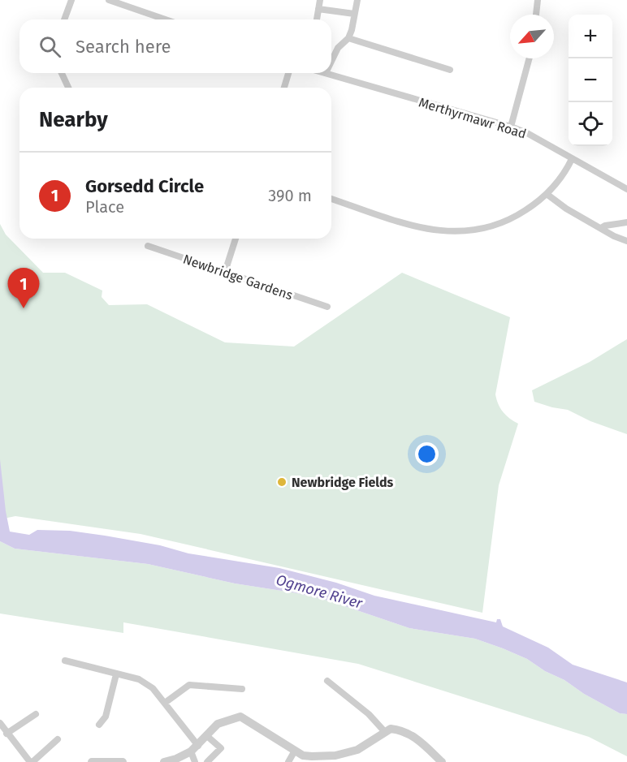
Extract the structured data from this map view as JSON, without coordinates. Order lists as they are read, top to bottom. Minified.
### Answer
{"streets":{"street":["Merthyrmawr Road","Newbridge Gardens"]},"water":["Ogmore River"],"places":["Newbridge Fields"],"north":"bottom left","page":{"map_buttons":["+","−"],"search":"Search here","heading":"Nearby","list":[{"mark":"1","name":"Gorsedd Circle","note":"Place","value":"390 m"}],"pins":"1"}}
